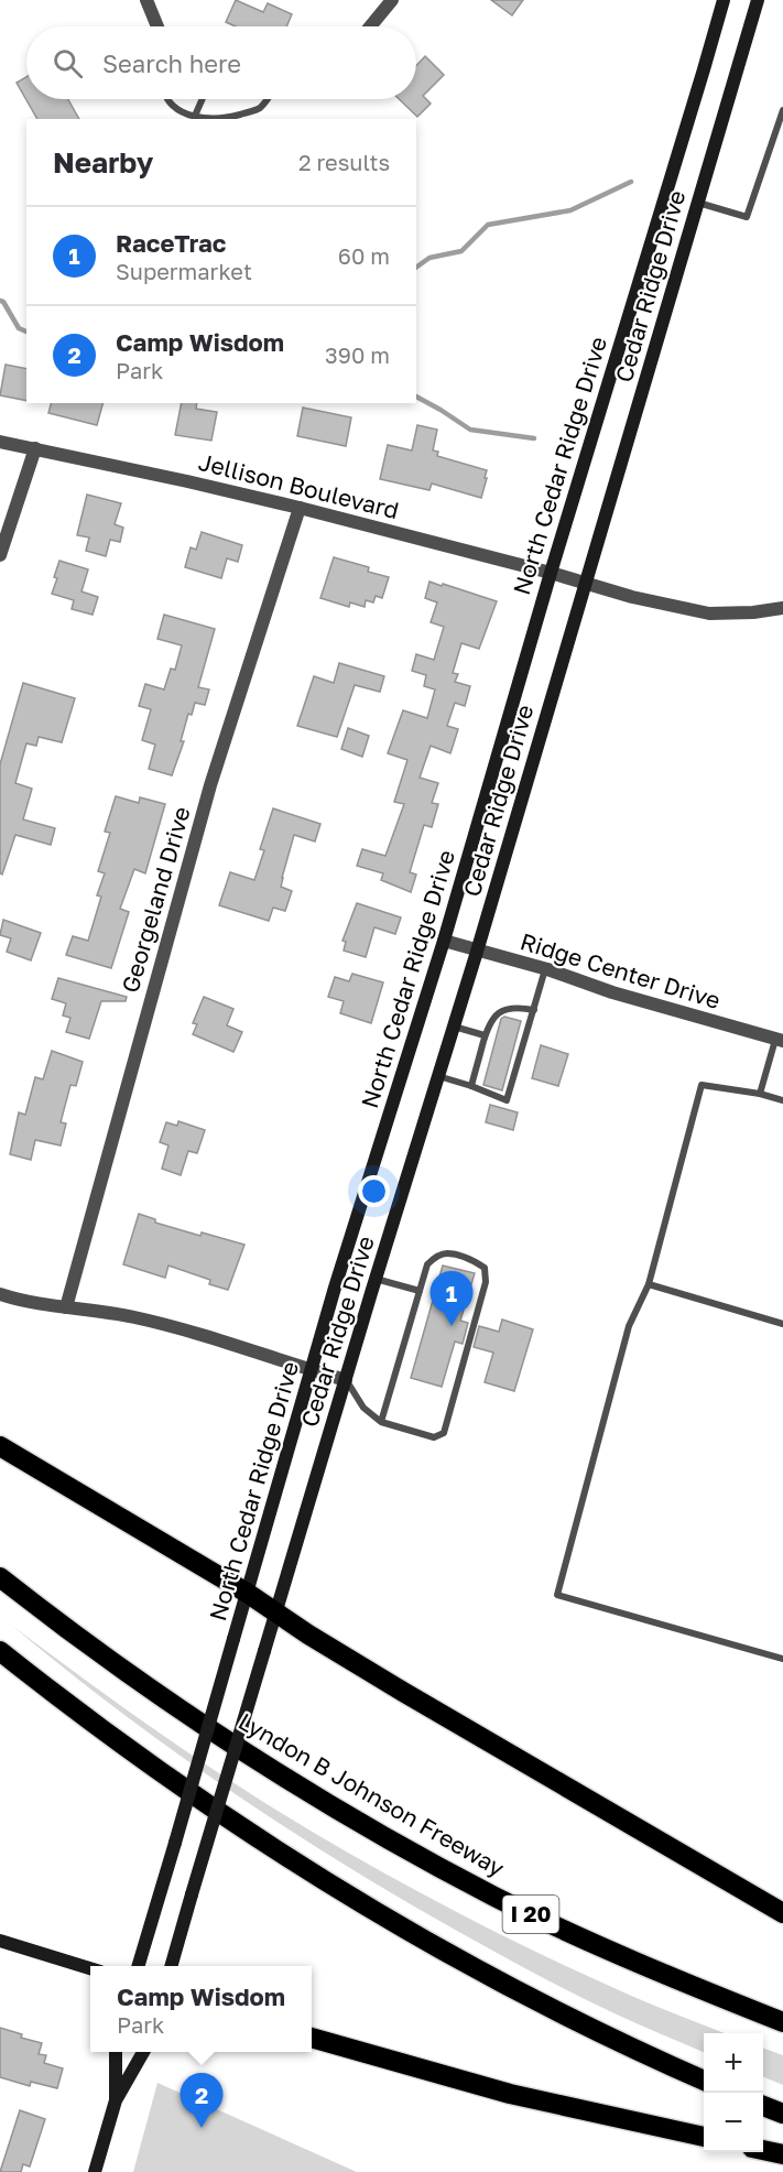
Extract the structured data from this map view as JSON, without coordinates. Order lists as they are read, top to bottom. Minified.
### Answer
{"streets":{"highway":["Lyndon B Johnson Freeway","I 20"],"main road":["Cedar Ridge Drive","North Cedar Ridge Drive"],"street":["Jellison Boulevard","Georgeland Drive","Ridge Center Drive"]},"crossings":[["Cedar Ridge Drive","Jellison Boulevard"],["Cedar Ridge Drive","Ridge Center Drive"],["North Cedar Ridge Drive","Jellison Boulevard"],["North Cedar Ridge Drive","Ridge Center Drive"],["Jellison Boulevard","Georgeland Drive"]],"page":{"search":"Search here","heading":["Nearby","2 results"],"list":[{"mark":"1","name":"RaceTrac","note":"Supermarket","value":"60 m"},{"mark":"2","name":"Camp Wisdom","note":"Park","value":"390 m"}],"pins":["1","2"],"popup":["Camp Wisdom","Park"],"map_buttons":["+","−"]}}
